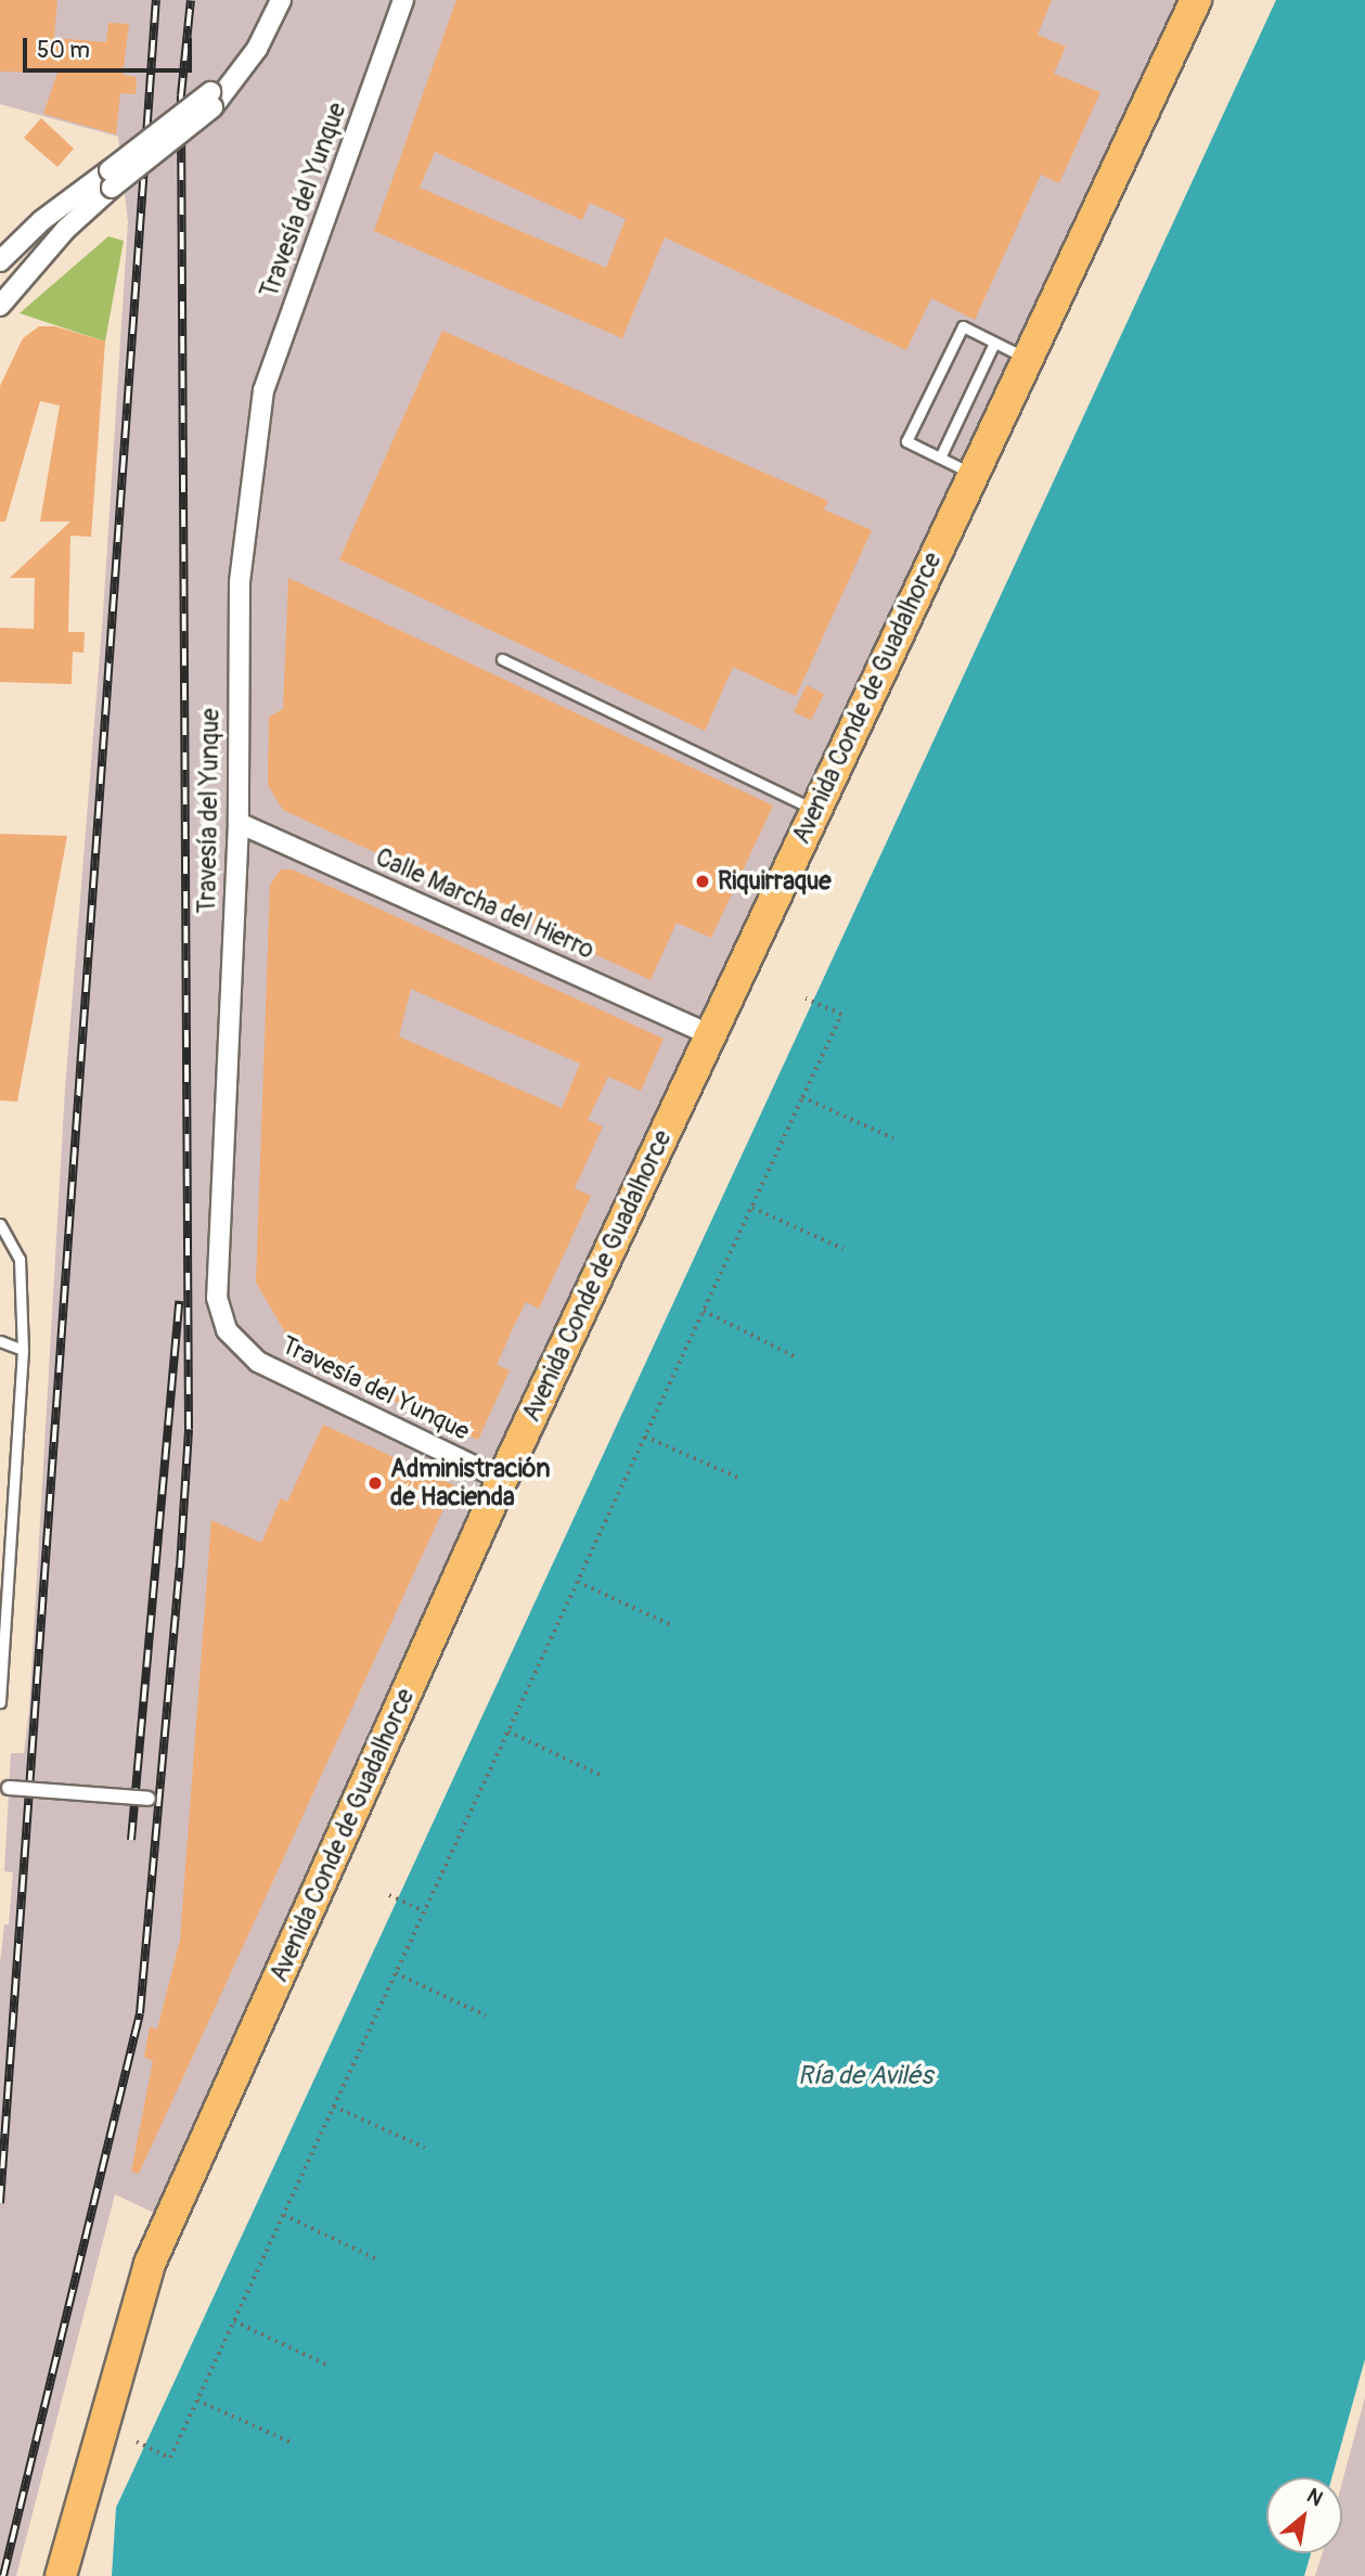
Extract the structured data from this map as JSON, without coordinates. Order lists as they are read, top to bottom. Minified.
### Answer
{"streets":{"highway":["Avenida Conde de Guadalhorce"],"street":["Travesía del Yunque","Calle Marcha del Hierro"]},"crossings":[["Travesía del Yunque","Avenida Conde de Guadalhorce"],["Travesía del Yunque","Calle Marcha del Hierro"],["Avenida Conde de Guadalhorce","Calle Marcha del Hierro"]],"water":["Ría de Avilés"],"places":["Riquirraque","Administración de Hacienda"],"scale_bar":"50 m","north":"top right"}
